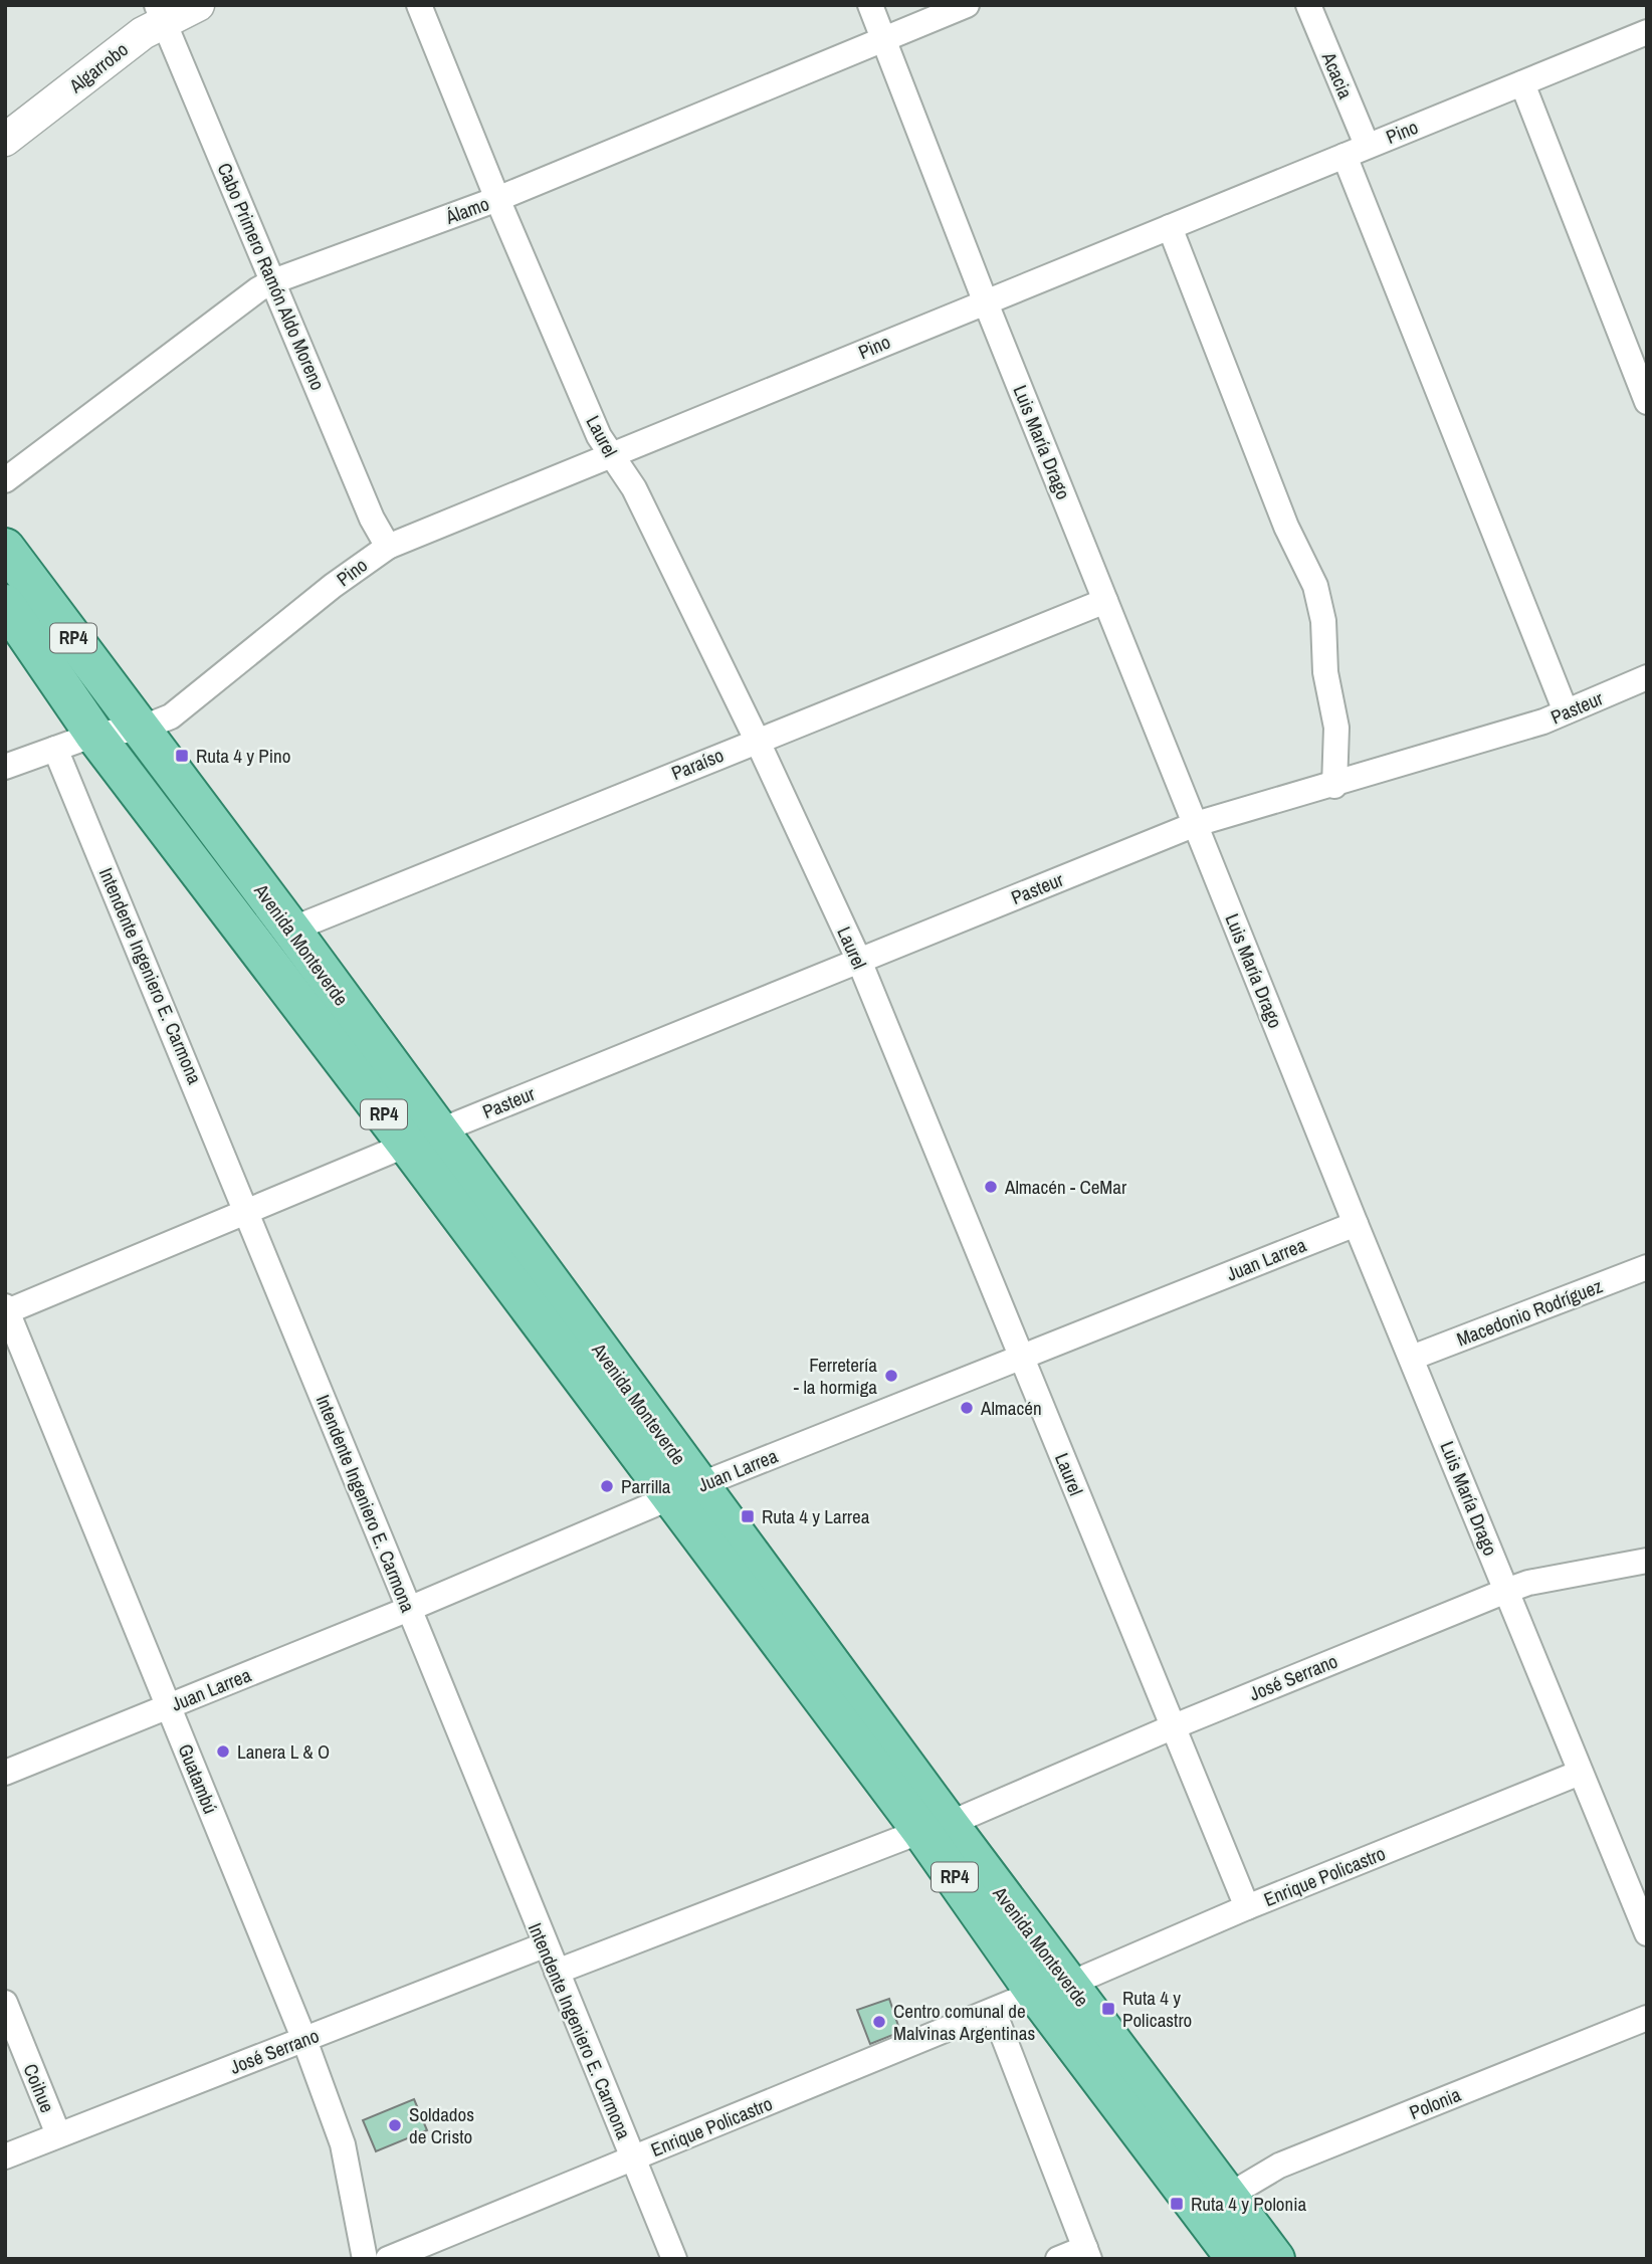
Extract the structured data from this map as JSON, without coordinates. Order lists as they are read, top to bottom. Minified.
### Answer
{"streets":{"main road":["RP4","Avenida Monteverde"],"street":["Algarrobo","Acacia","Pino","Álamo","Cabo Primero Ramón Aldo Moreno","Laurel","Luis María Drago","Pasteur","Paraíso","Intendente Ingeniero E. Carmona","Juan Larrea","Macedonio Rodríguez","José Serrano","Guatambú","Enrique Policastro","Coihue","Polonia"]},"crossings":[["Algarrobo","Cabo Primero Ramón Aldo Moreno"],["Acacia","Pino"],["Acacia","Pasteur"],["Pino","Cabo Primero Ramón Aldo Moreno"],["Pino","Laurel"],["Pino","Luis María Drago"],["Pino","Avenida Monteverde"],["Álamo","Cabo Primero Ramón Aldo Moreno"],["Álamo","Laurel"],["Álamo","Luis María Drago"],["Laurel","Pasteur"],["Laurel","Paraíso"],["Laurel","Juan Larrea"],["Laurel","José Serrano"],["Laurel","Enrique Policastro"],["Luis María Drago","Pasteur"],["Luis María Drago","Paraíso"],["Luis María Drago","Juan Larrea"],["Luis María Drago","Macedonio Rodríguez"],["Luis María Drago","José Serrano"],["Luis María Drago","Enrique Policastro"],["Pasteur","Avenida Monteverde"],["Pasteur","Intendente Ingeniero E. Carmona"],["Pasteur","Guatambú"],["Paraíso","Avenida Monteverde"],["Avenida Monteverde","Juan Larrea"],["Avenida Monteverde","José Serrano"],["Avenida Monteverde","Enrique Policastro"],["Avenida Monteverde","Polonia"],["Intendente Ingeniero E. Carmona","Juan Larrea"],["Intendente Ingeniero E. Carmona","José Serrano"],["Intendente Ingeniero E. Carmona","Enrique Policastro"],["Juan Larrea","Guatambú"],["José Serrano","Guatambú"],["José Serrano","Coihue"]],"places":{"transit":["Ruta 4 y Pino","Ruta 4 y Larrea","Ruta 4 y Policastro","Ruta 4 y Polonia"],"other":["Almacén - CeMar","Ferretería - la hormiga","Almacén","Parrilla","Lanera L & O","Centro comunal de Malvinas Argentinas","Soldados de Cristo"]}}
